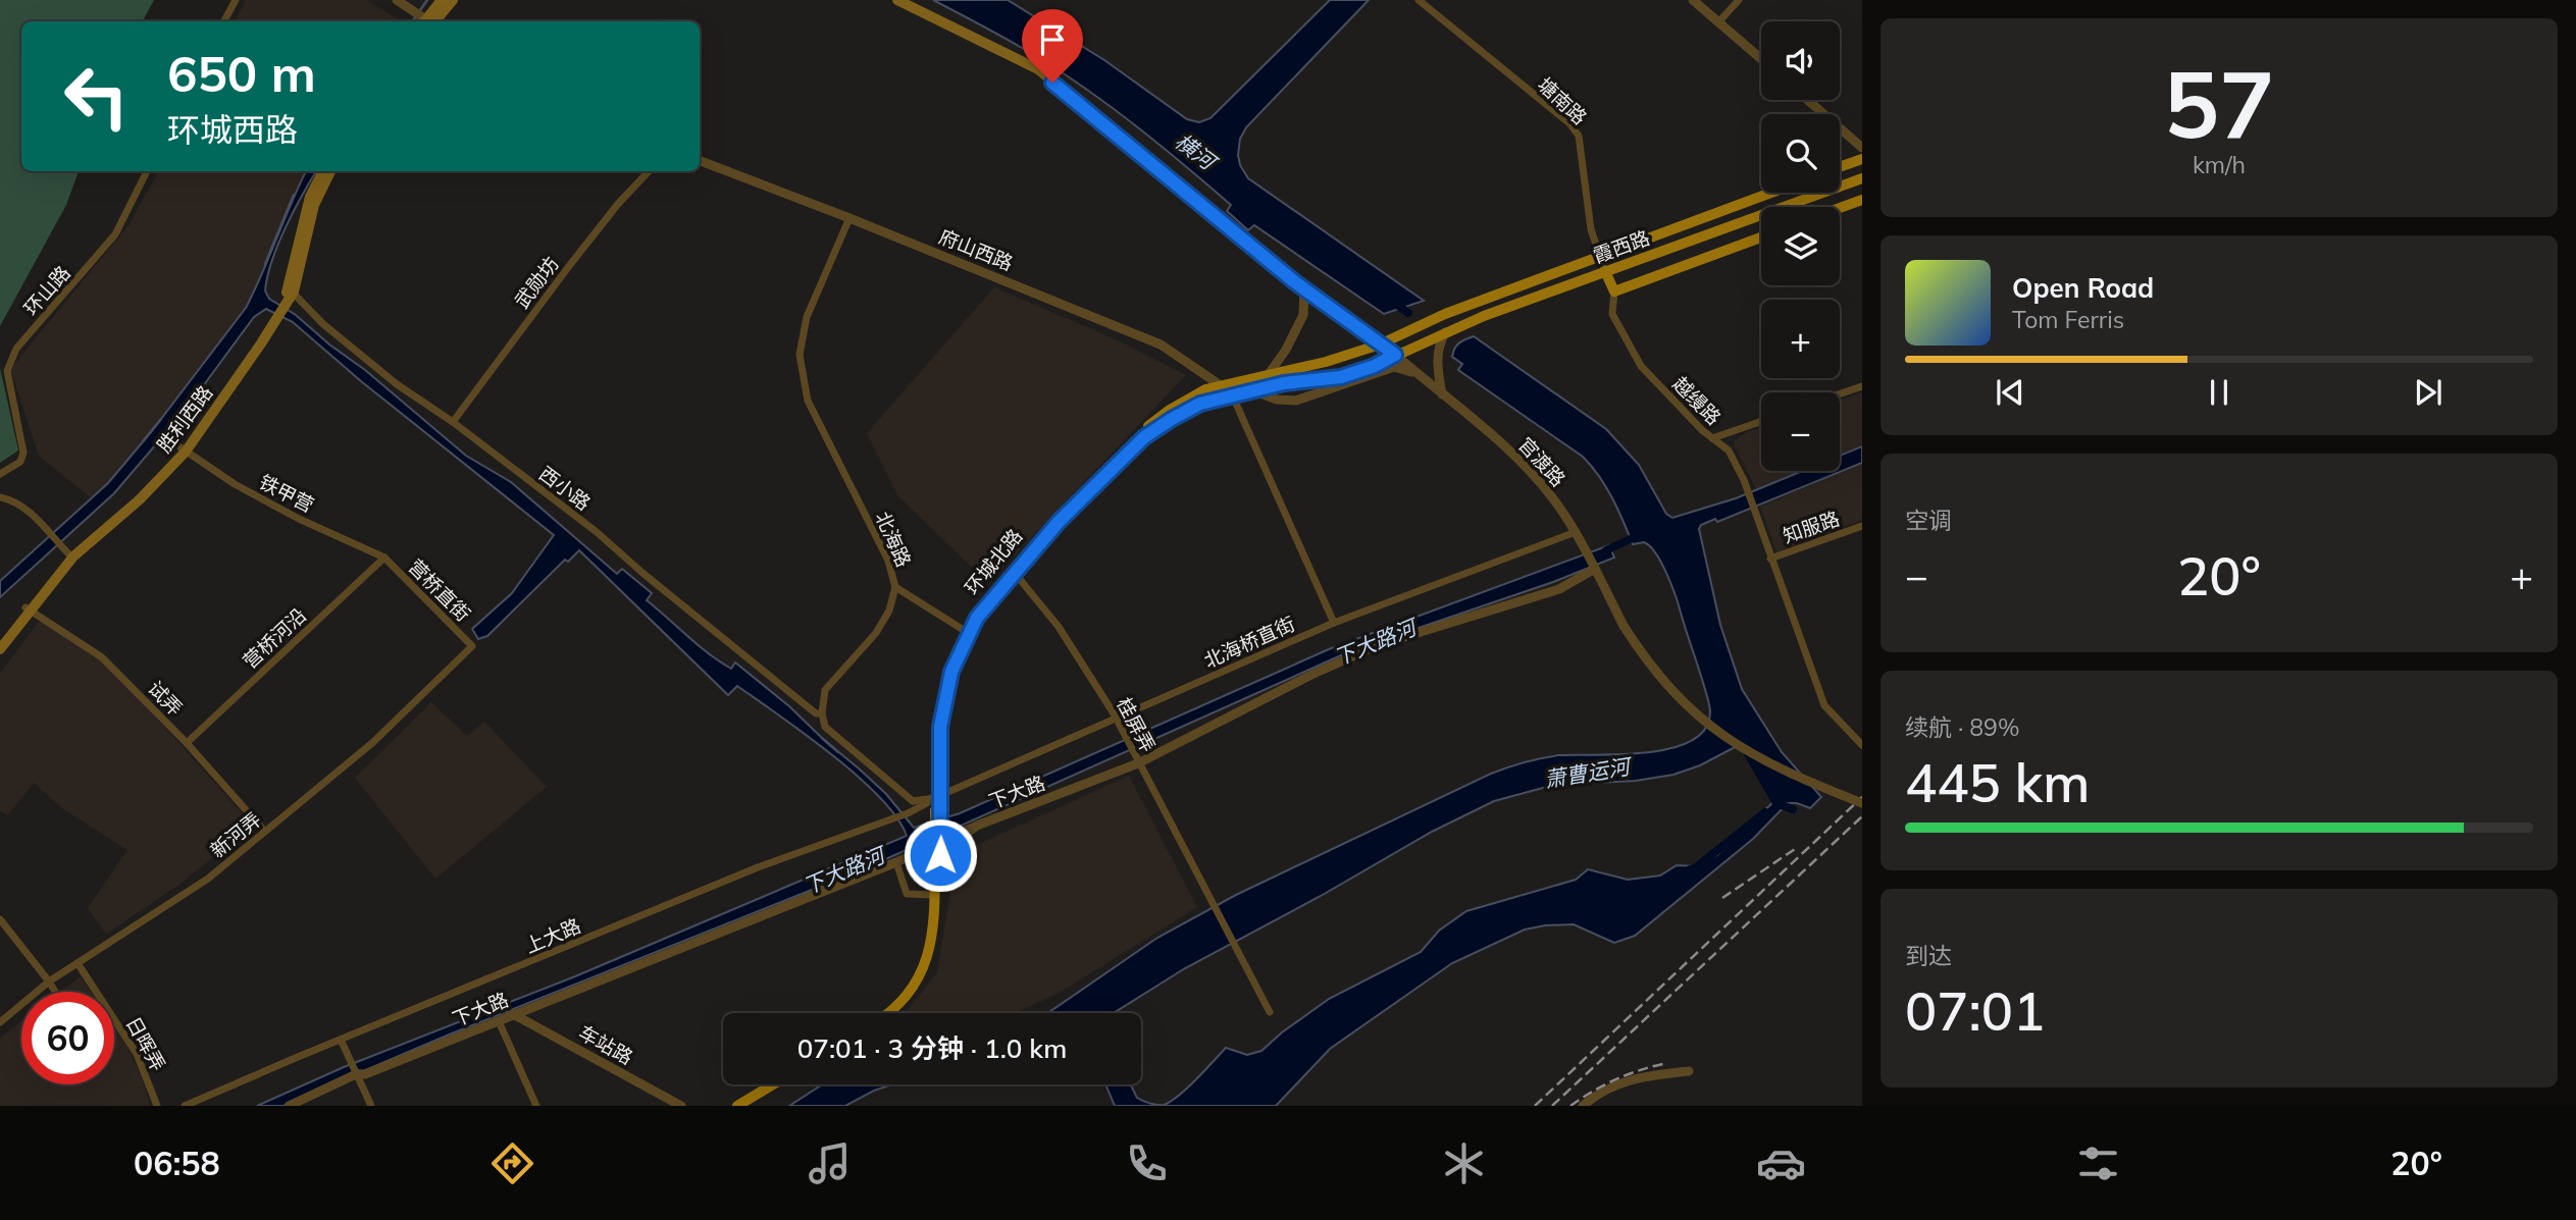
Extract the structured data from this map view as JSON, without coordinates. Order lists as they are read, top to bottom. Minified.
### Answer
{"streets":{"main road":["霞西路","胜利西路","环城北路"],"street":["塘南路","府山西路","武勋坊","环山路","越缦路","官渡路","西小路","铁甲营","知服路","北海路","营桥直街","营桥河沿","北海桥直街","试弄","桂屏弄","下大路","新河弄","上大路","日晖弄","车站路"]},"crossings":[["塘南路","霞西路"],["霞西路","官渡路"],["霞西路","环城北路"],["府山西路","北海路"],["府山西路","环城北路"],["武勋坊","西小路"],["越缦路","知服路"],["胜利西路","西小路"],["胜利西路","铁甲营"],["胜利西路","试弄"],["官渡路","环城北路"],["官渡路","北海桥直街"],["官渡路","下大路"],["西小路","北海路"],["铁甲营","营桥直街"],["铁甲营","营桥河沿"],["环城北路","北海桥直街"],["环城北路","桂屏弄"],["环城北路","上大路"],["营桥直街","营桥河沿"],["营桥直街","新河弄"],["营桥河沿","试弄"],["北海桥直街","桂屏弄"],["北海桥直街","上大路"],["试弄","新河弄"],["桂屏弄","下大路"],["下大路","车站路"],["新河弄","日晖弄"]],"water":["横河","下大路河","萧曹运河"],"page":{"tile":[["57","km/h"],"空调",["续航 · 89%","445 km"],["到达","07:01"]],"map_buttons":["+","−"],"turn":["650 m","环城西路"],"song":["Open Road","Tom Ferris"],"heat":["−","20°","+"],"limit":"60","trip":"07:01 · 3 分钟 · 1.0 km","tabs":["06:58","20°"]}}
